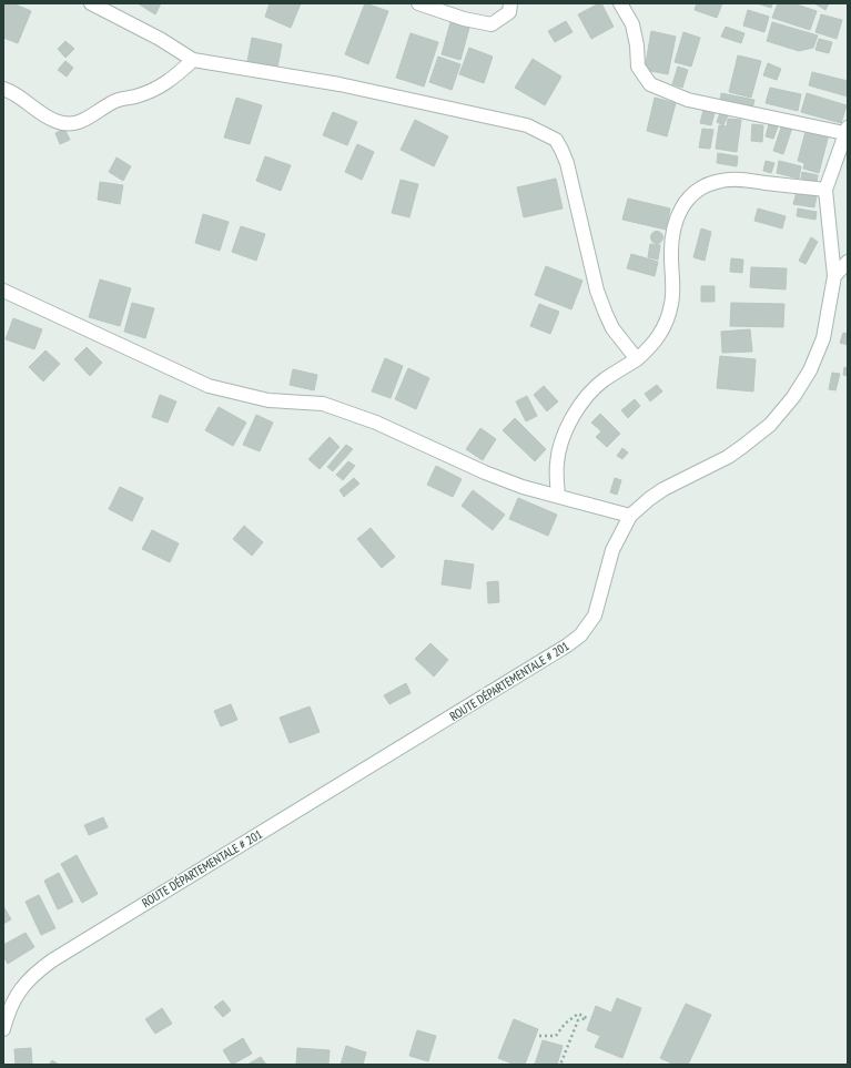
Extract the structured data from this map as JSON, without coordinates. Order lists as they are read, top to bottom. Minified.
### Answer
{"streets":{"street":["ROUTE DÉPARTEMENTALE # 201"]}}
